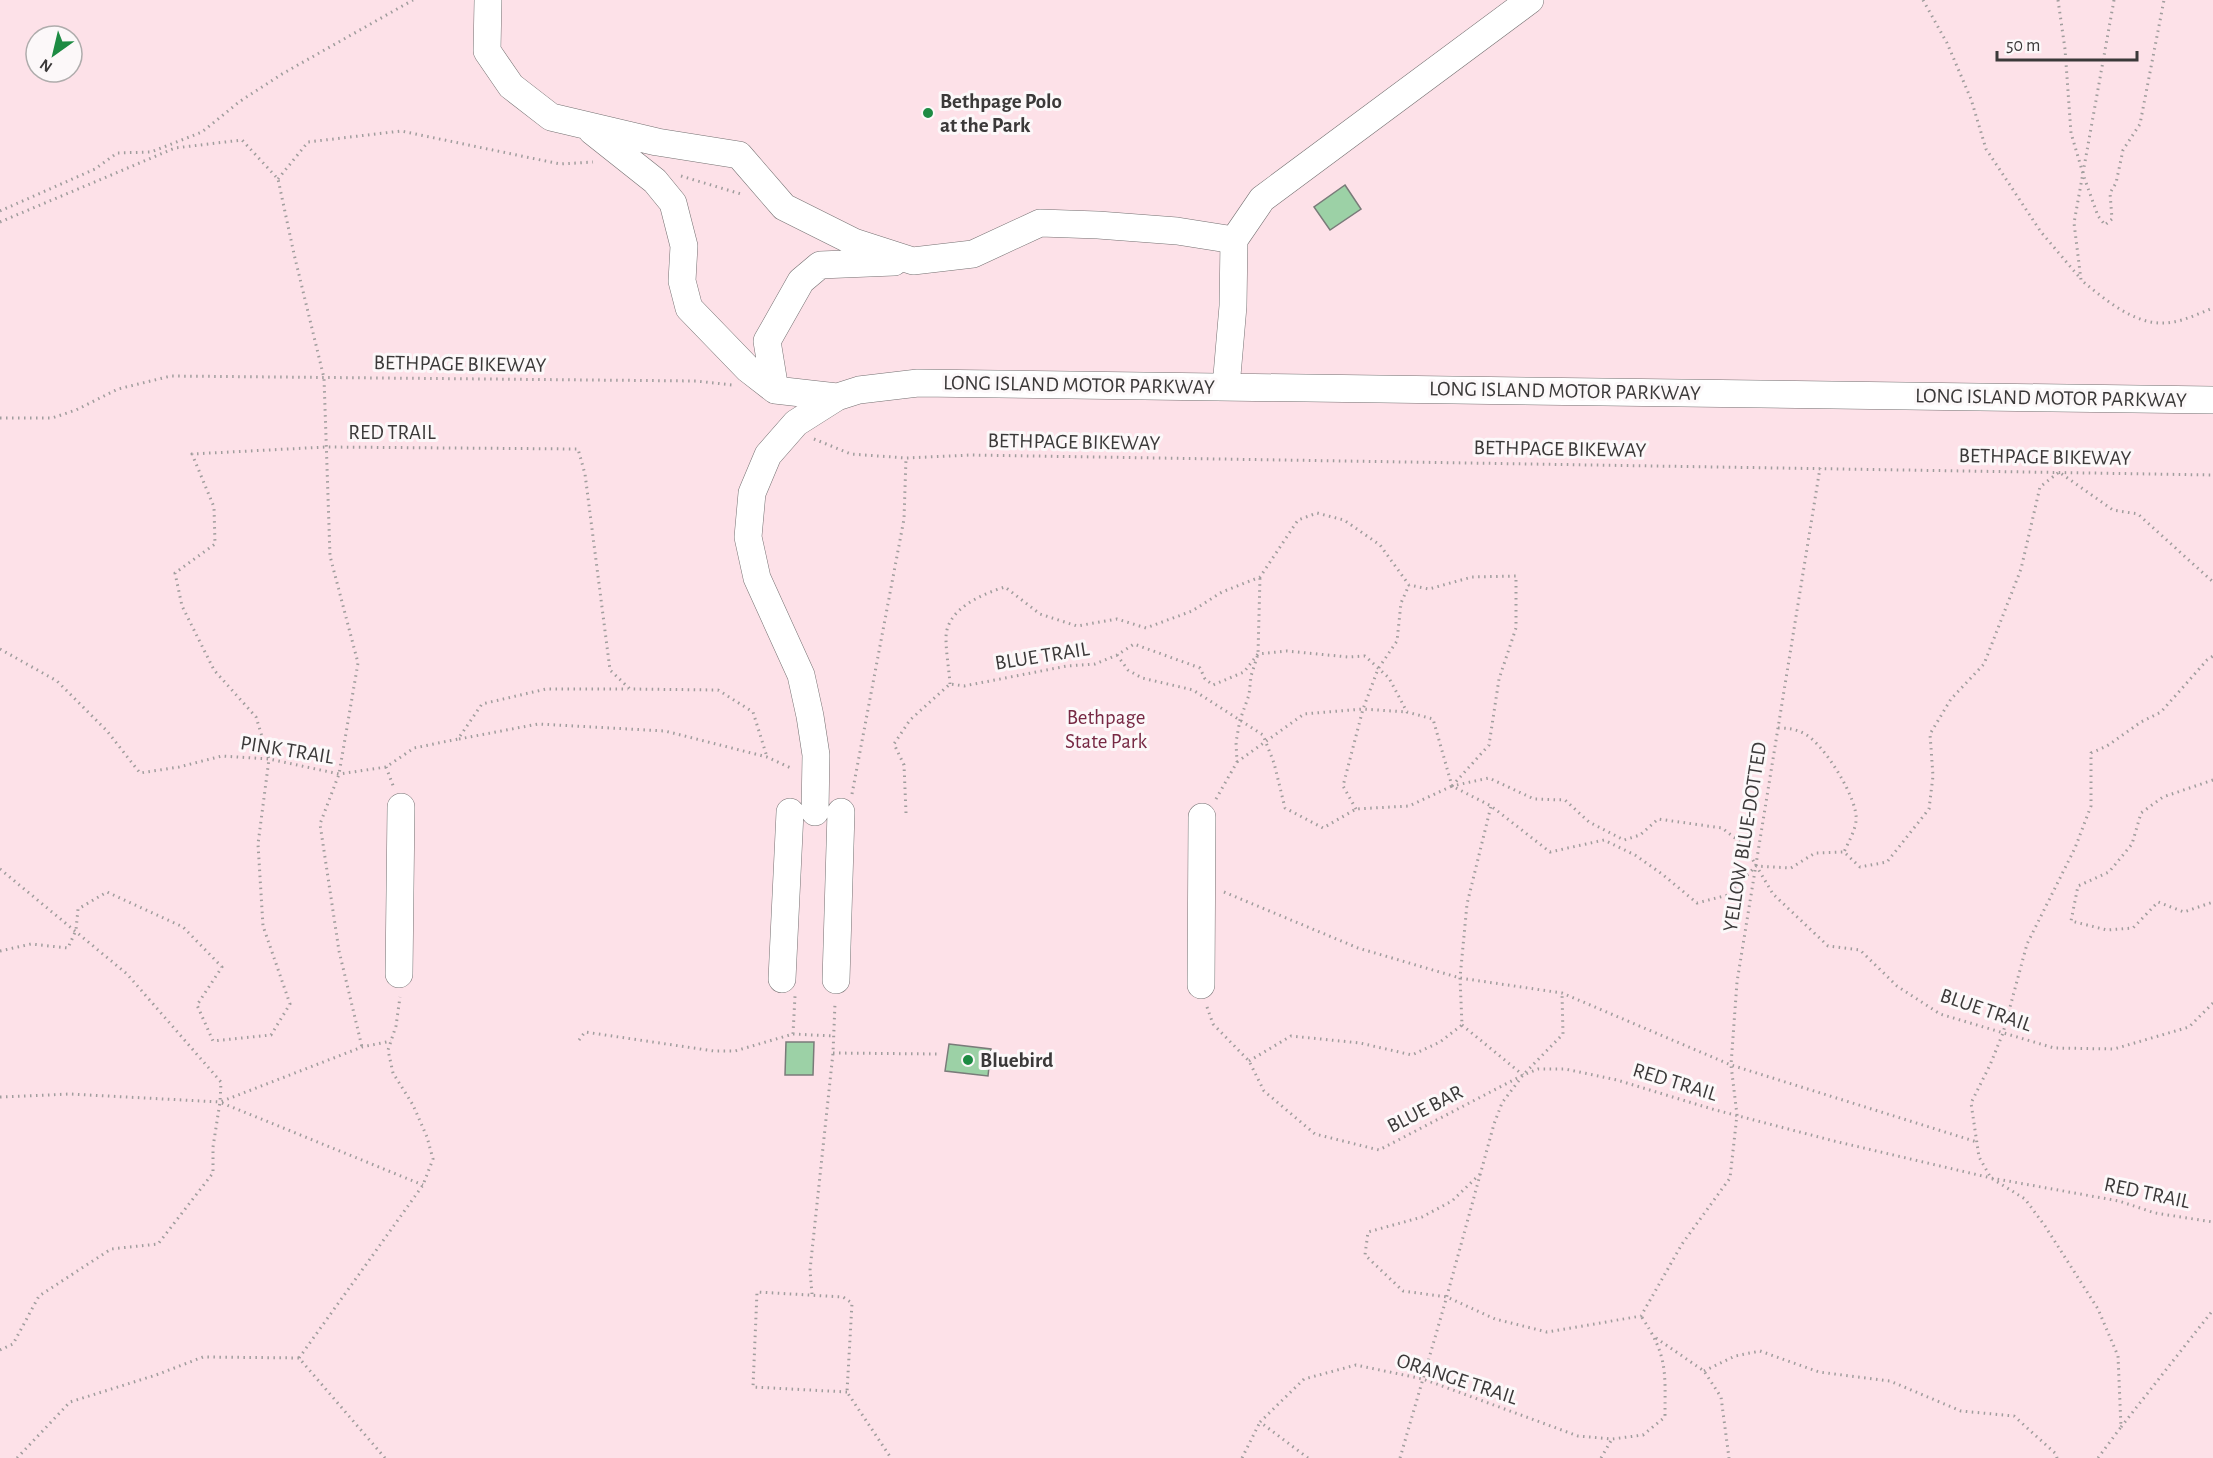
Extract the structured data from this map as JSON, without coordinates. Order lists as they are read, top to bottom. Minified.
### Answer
{"streets":{"street":["LONG ISLAND MOTOR PARKWAY"],"path":["BETHPAGE BIKEWAY","RED TRAIL","BLUE TRAIL","PINK TRAIL","YELLOW BLUE-DOTTED","BLUE BAR","ORANGE TRAIL"]},"crossings":[["BETHPAGE BIKEWAY","RED TRAIL"],["RED TRAIL","YELLOW BLUE-DOTTED"],["RED TRAIL","BLUE BAR"],["BLUE TRAIL","YELLOW BLUE-DOTTED"]],"parks":["Bethpage State Park"],"places":["Bethpage Polo at the Park","Bluebird"],"scale_bar":"50 m","north":"bottom left"}
